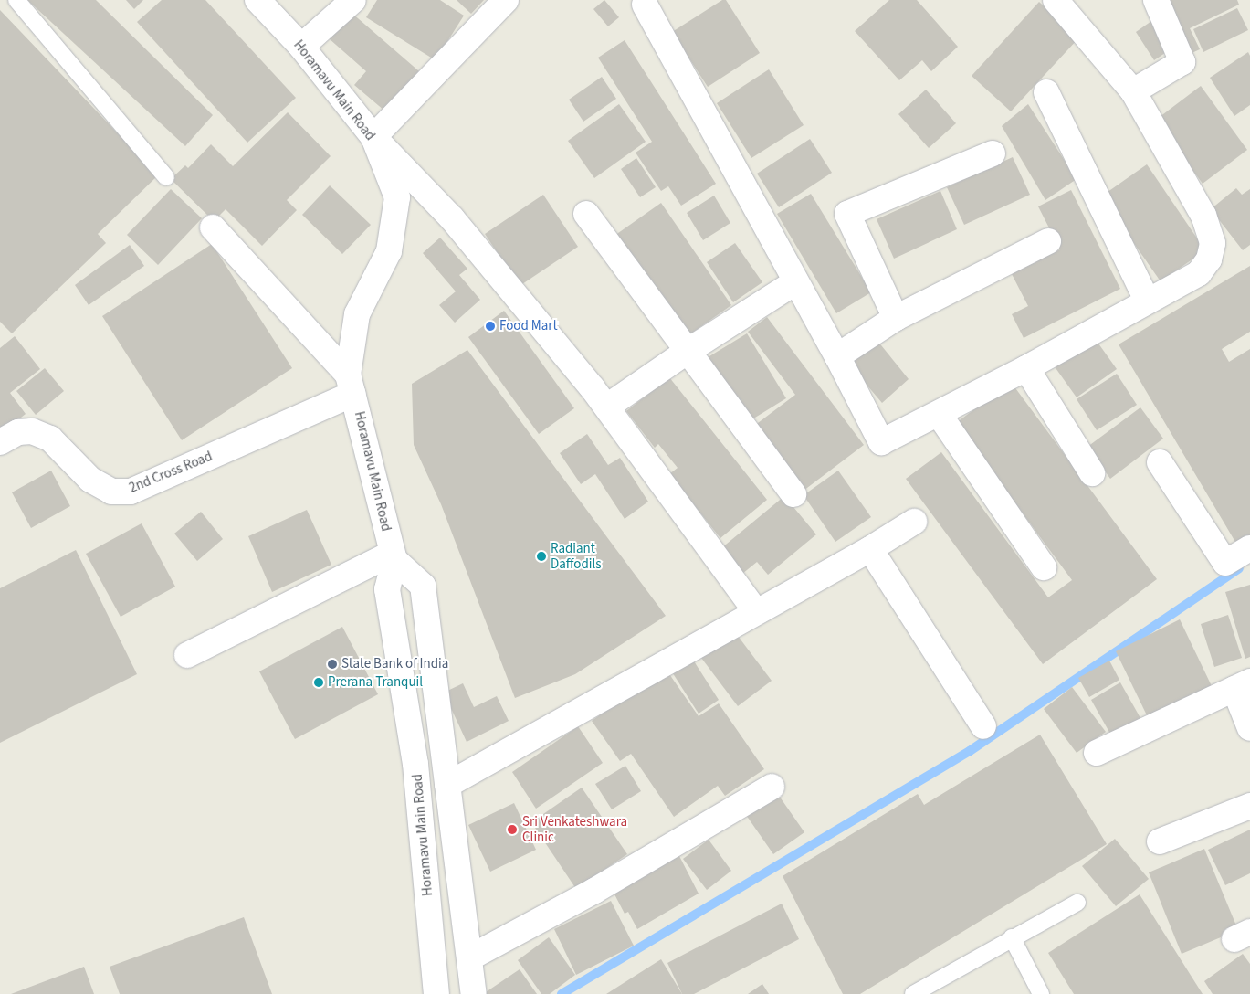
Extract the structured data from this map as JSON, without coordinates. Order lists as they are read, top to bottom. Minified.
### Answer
{"streets":{"street":["Horamavu Main Road","2nd Cross Road"]},"crossings":[["Horamavu Main Road","2nd Cross Road"]],"places":["Food Mart","Radiant Daffodils","State Bank of India","Prerana Tranquil","Sri Venkateshwara Clinic"]}
